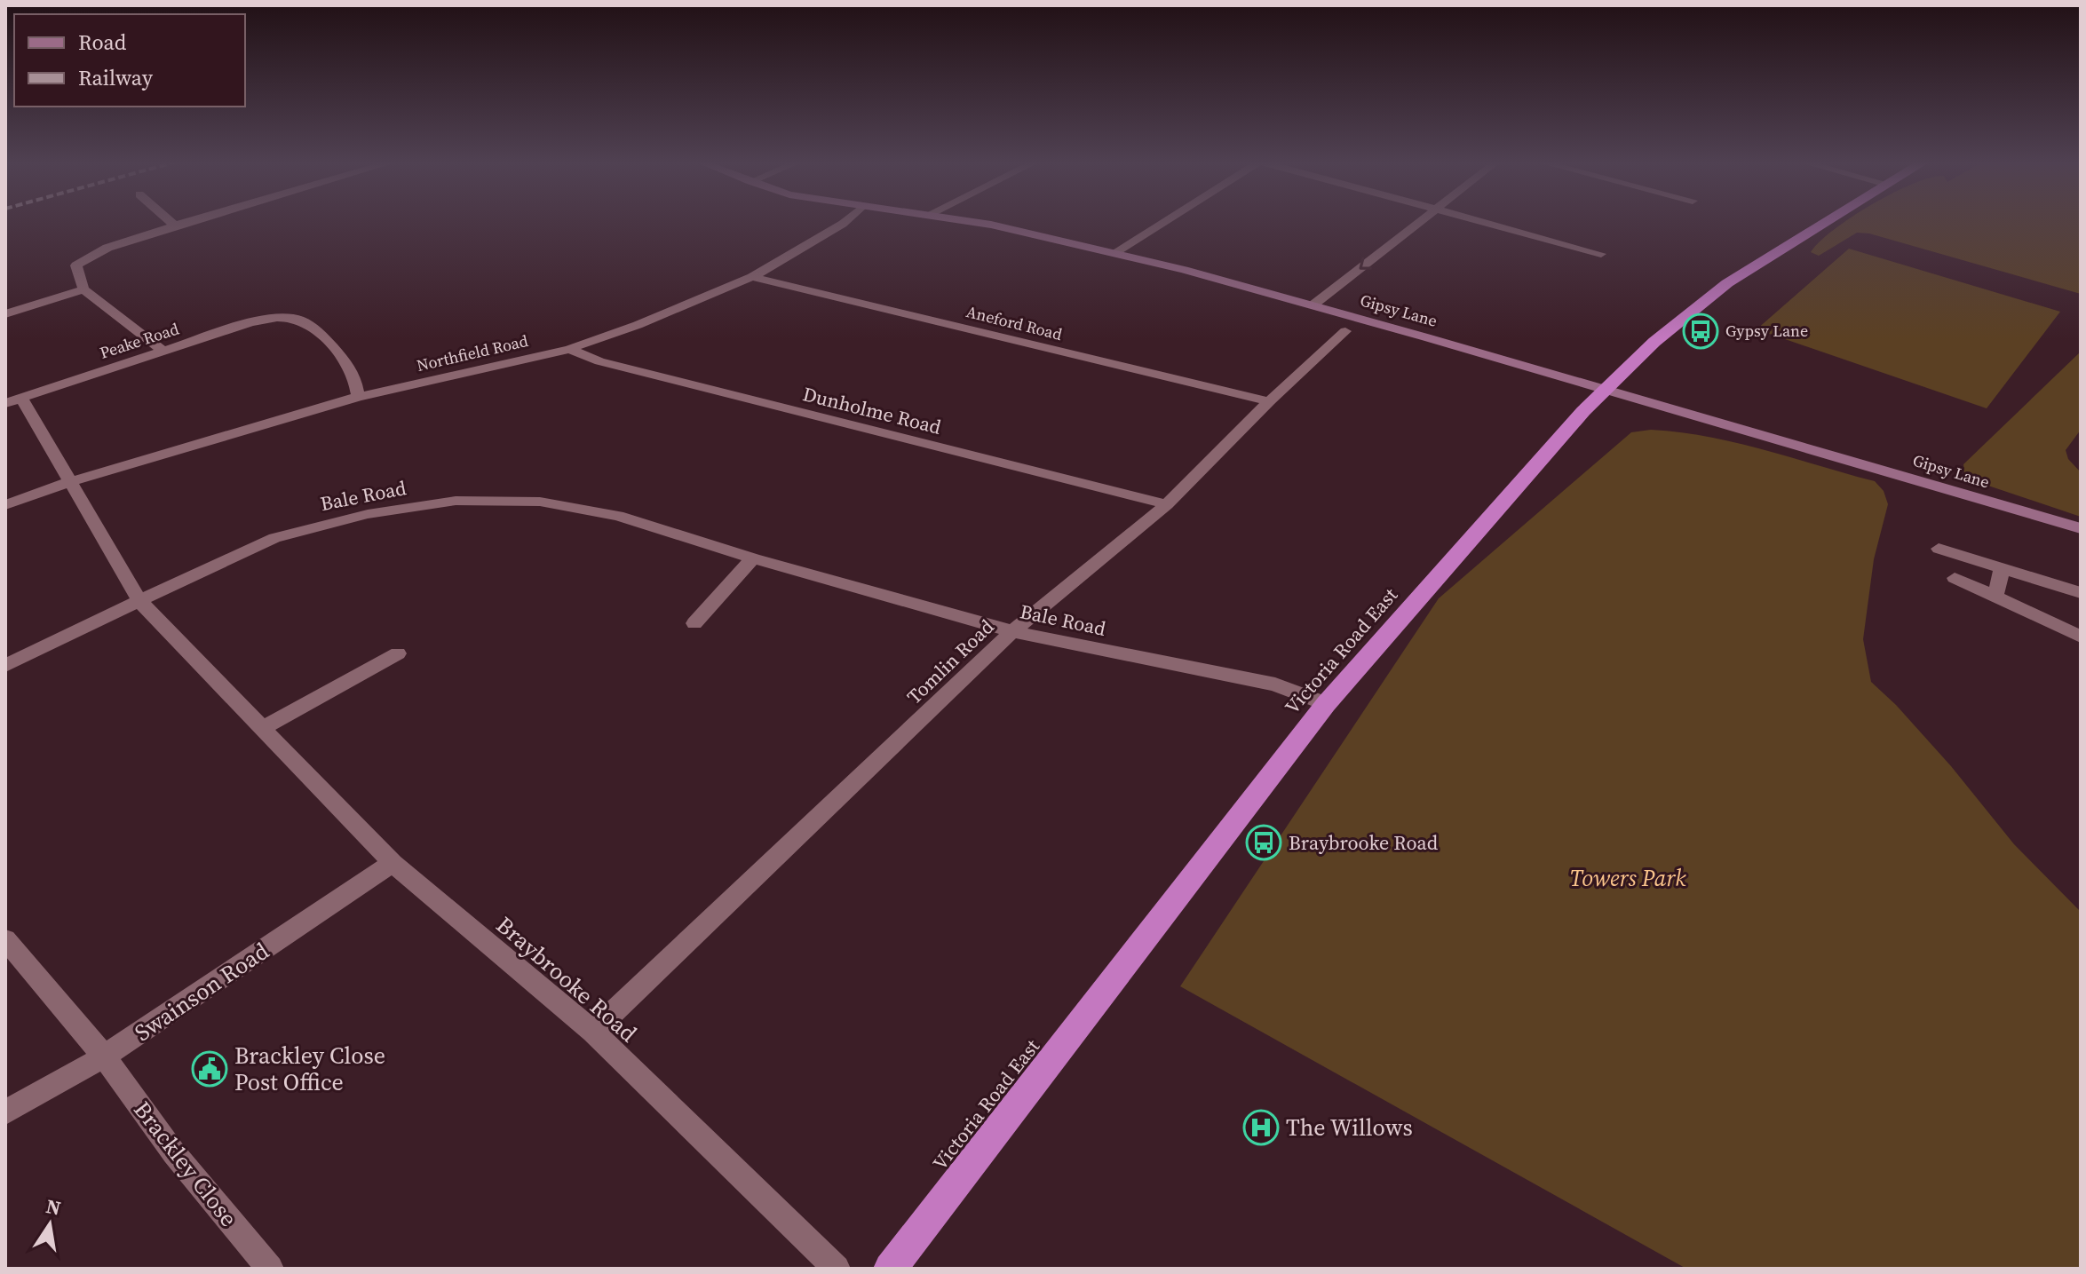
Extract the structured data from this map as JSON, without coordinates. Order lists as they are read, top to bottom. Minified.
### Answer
{"streets":{"highway":["Victoria Road East"],"street":["Gipsy Lane","Aneford Road","Peake Road","Northfield Road","Dunholme Road","Bale Road","Tomlin Road","Braybrooke Road","Swainson Road","Brackley Close"]},"crossings":[["Gipsy Lane","Victoria Road East"],["Aneford Road","Northfield Road"],["Aneford Road","Tomlin Road"],["Peake Road","Northfield Road"],["Peake Road","Braybrooke Road"],["Northfield Road","Dunholme Road"],["Northfield Road","Braybrooke Road"],["Dunholme Road","Tomlin Road"],["Bale Road","Victoria Road East"],["Bale Road","Tomlin Road"],["Bale Road","Braybrooke Road"],["Tomlin Road","Braybrooke Road"],["Braybrooke Road","Swainson Road"],["Swainson Road","Brackley Close"]],"parks":["Towers Park"],"places":{"bus stop":["Gypsy Lane","Braybrooke Road"],"public building":["Brackley Close Post Office"],"hospital":["The Willows"]},"legend":["Road","Railway"],"north":"top"}
